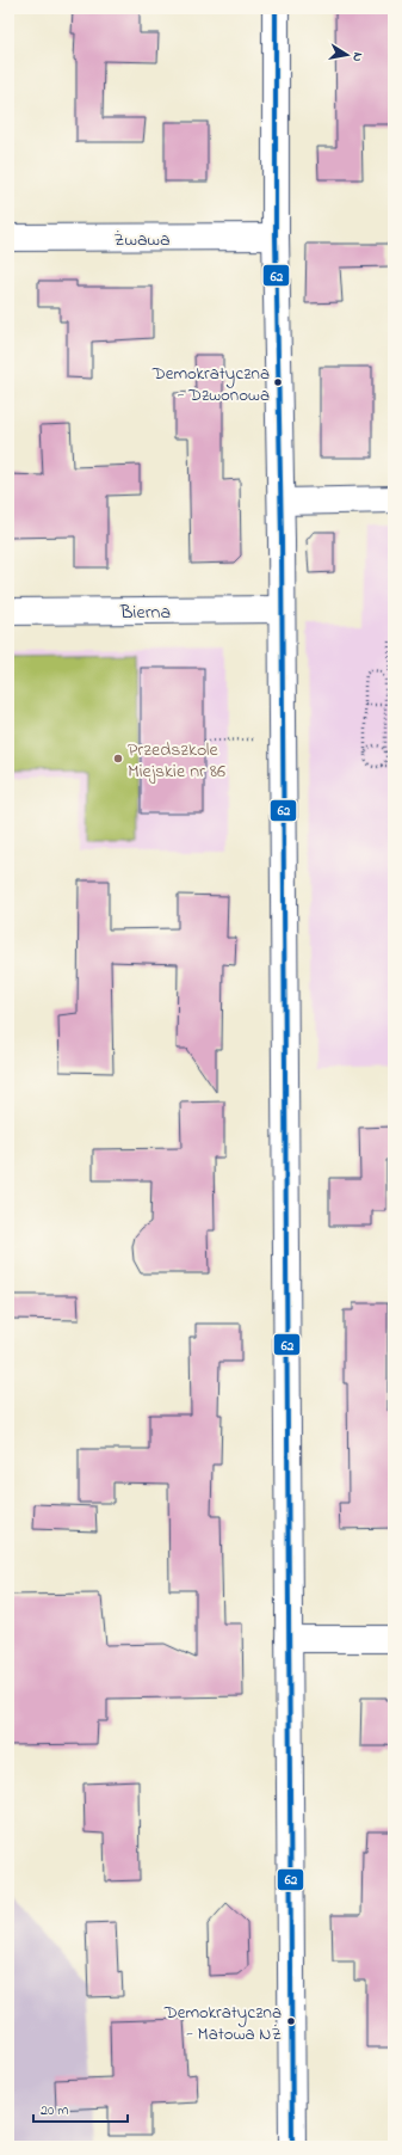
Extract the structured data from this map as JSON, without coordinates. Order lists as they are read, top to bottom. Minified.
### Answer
{"streets":{"street":["Żwawa","Bierna"]},"places":["Demokratyczna - Dzwonowa","Przedszkole Miejskie nr 86","Demokratyczna - Matowa NŻ"],"lines":["transit line 62"],"scale_bar":"20 m","north":"right"}
